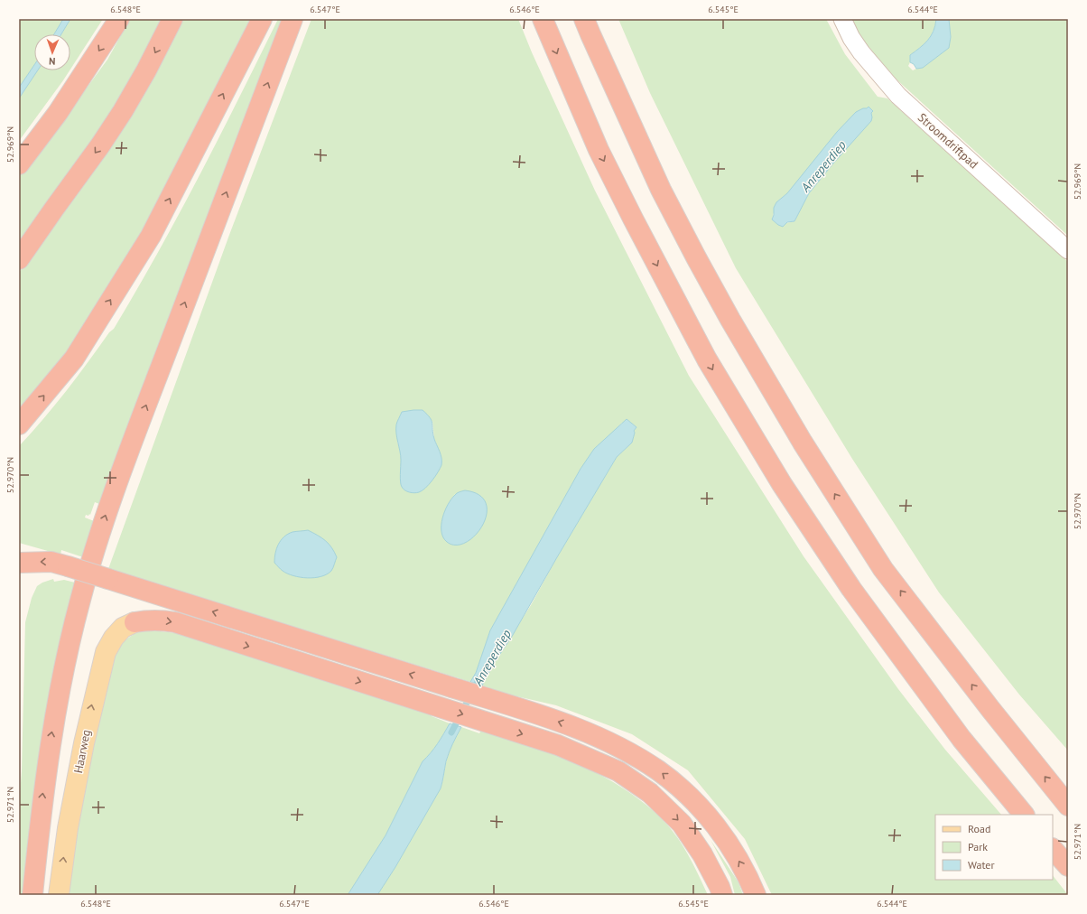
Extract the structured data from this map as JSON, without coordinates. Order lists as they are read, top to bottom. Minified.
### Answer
{"streets":{"main road":["Haarweg"],"street":["Stroomdriftpad"]},"one_way":["Haarweg"],"water":["Anreperdiep"],"legend":["Road","Park","Water"],"north":"bottom","coordinates":["6.548°E","6.547°E","6.546°E","6.545°E","6.544°E","52.969°N","52.970°N","52.971°N"]}
